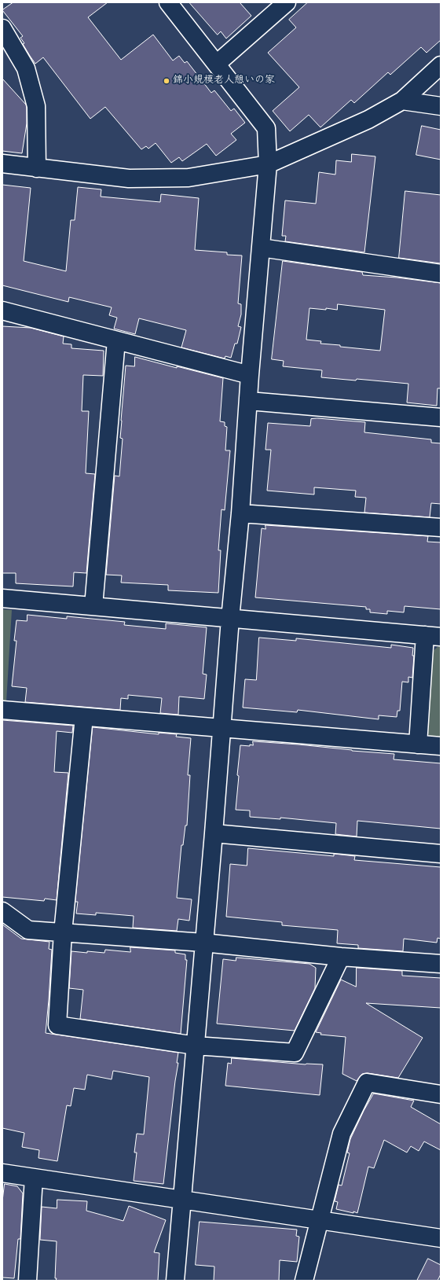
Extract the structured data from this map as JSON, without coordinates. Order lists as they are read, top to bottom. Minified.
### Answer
{"places":["錦小規模老人憩いの家"]}
